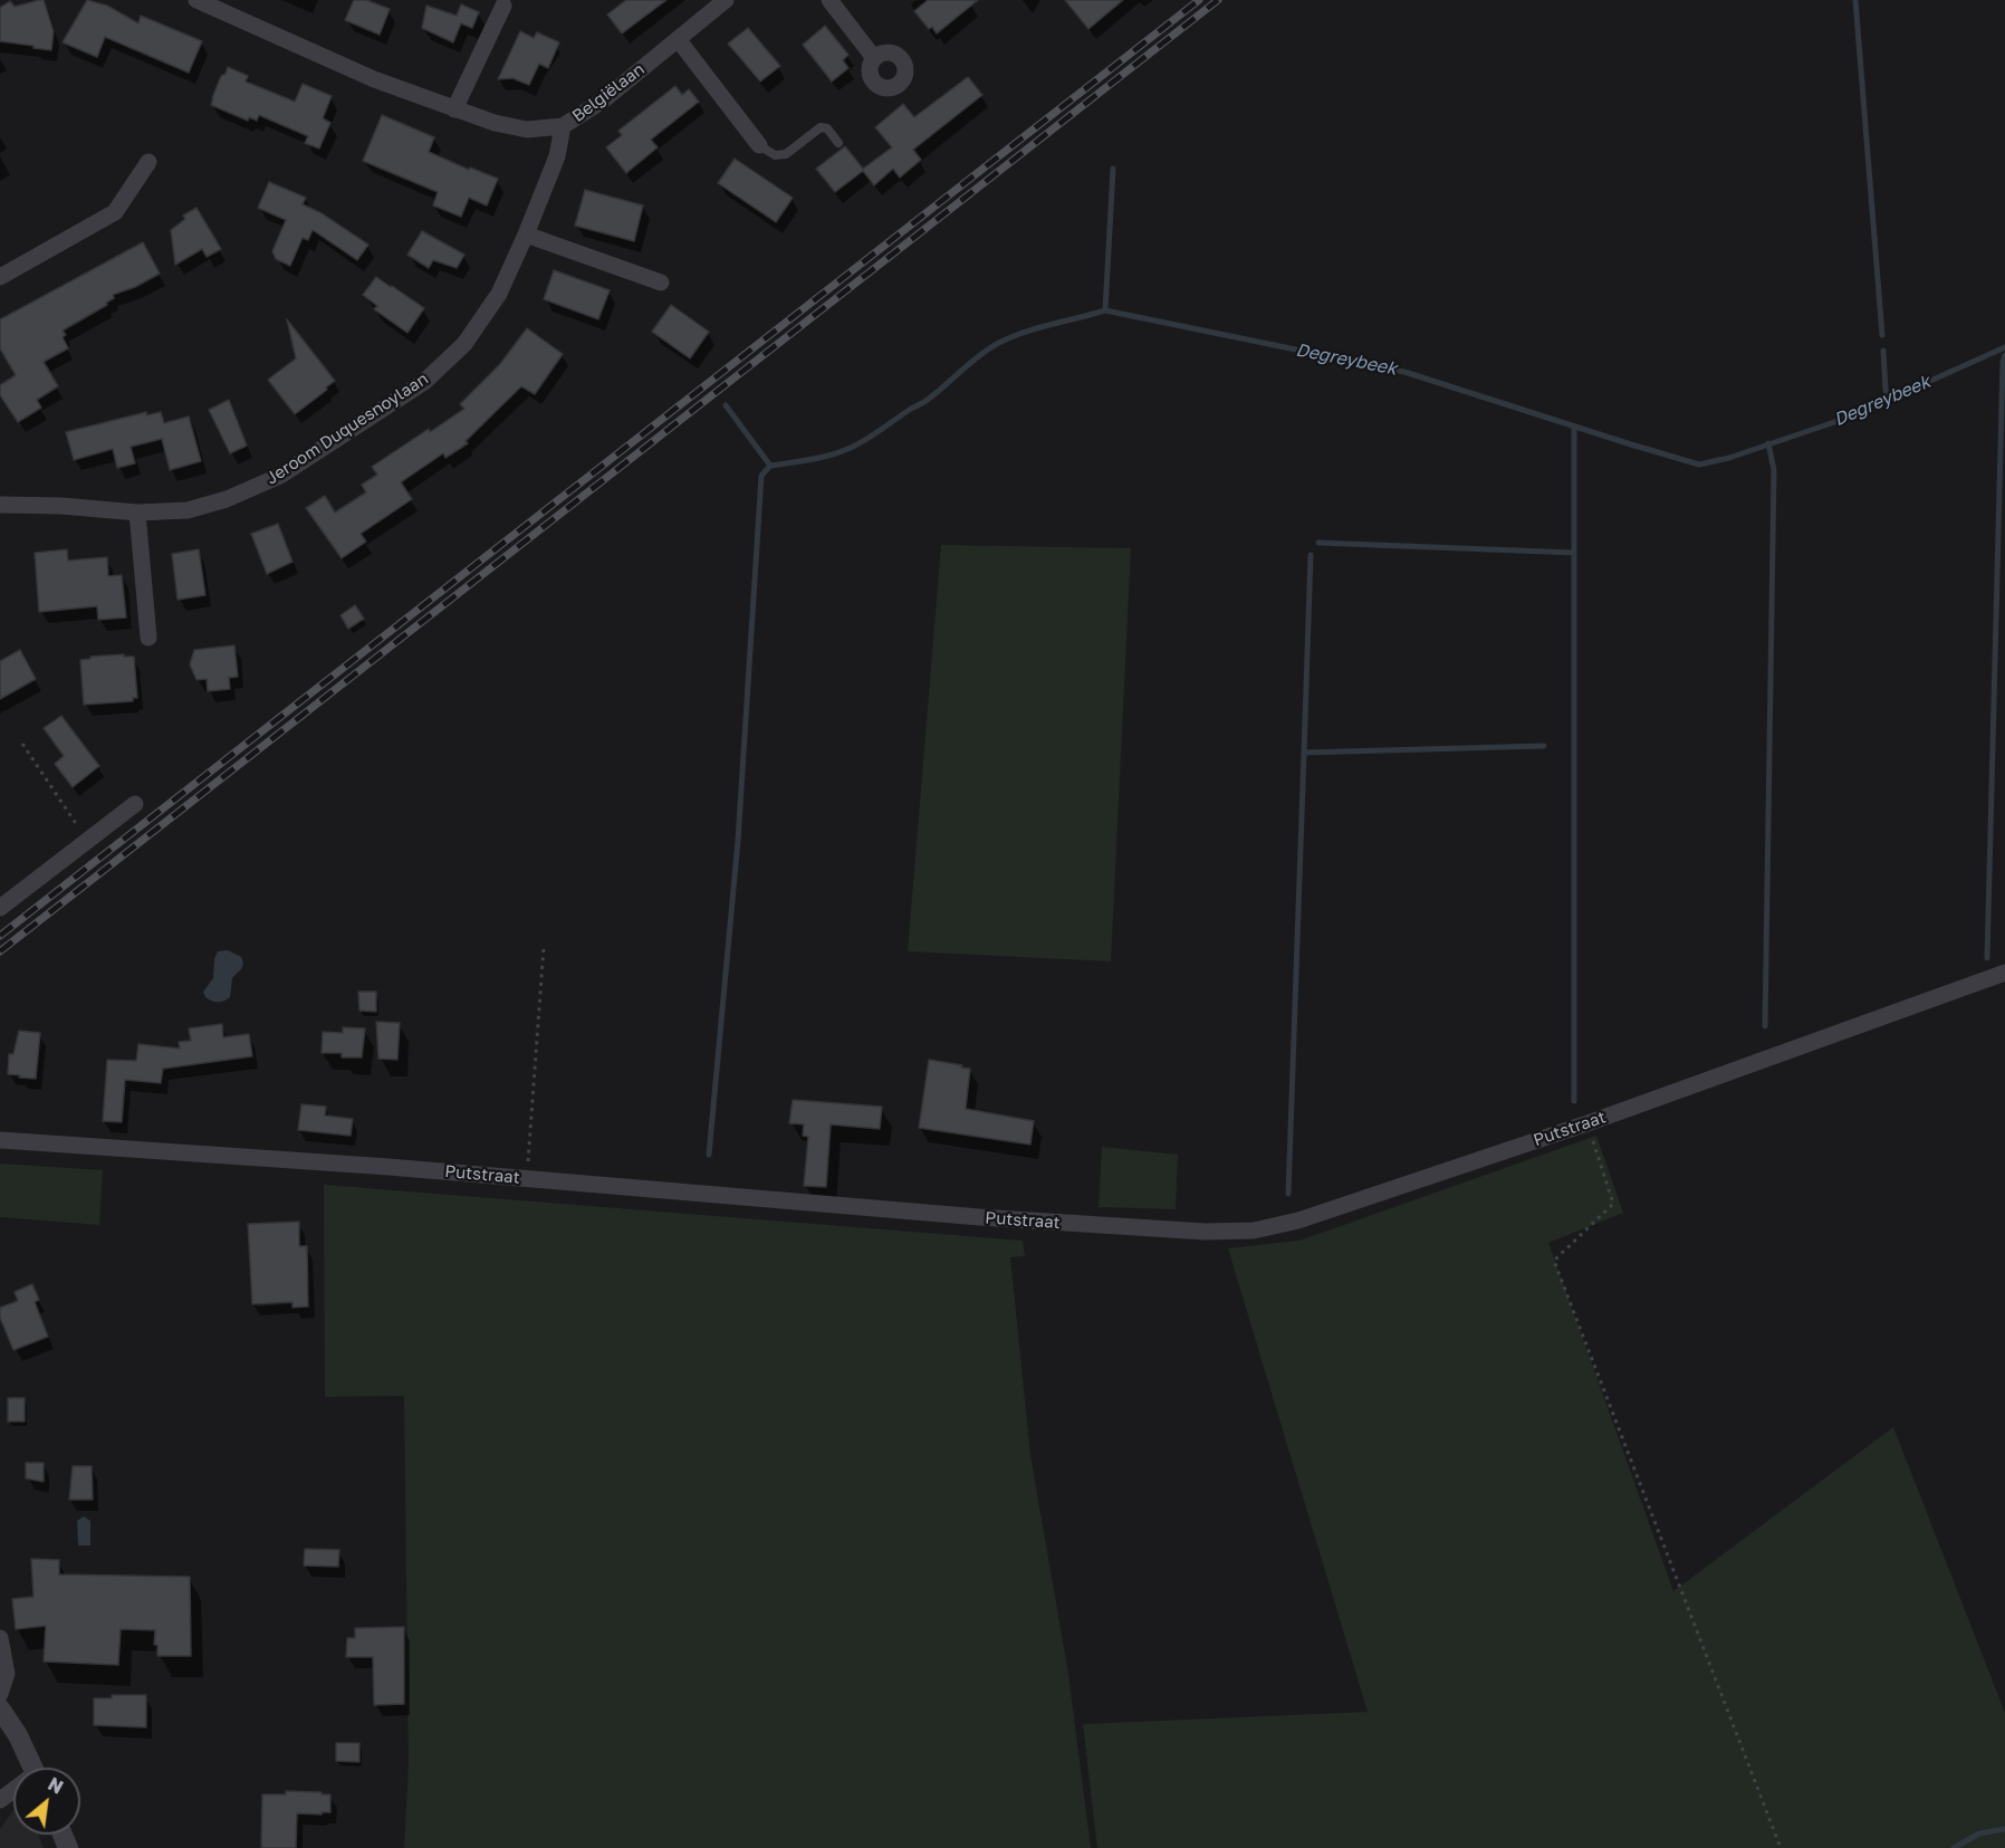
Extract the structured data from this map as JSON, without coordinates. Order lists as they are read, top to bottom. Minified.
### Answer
{"streets":{"street":["Belgiëlaan","Jeroom Duquesnoylaan","Putstraat"]},"crossings":[["Belgiëlaan","Jeroom Duquesnoylaan"]],"water":["Degreybeek"],"north":"top right"}
